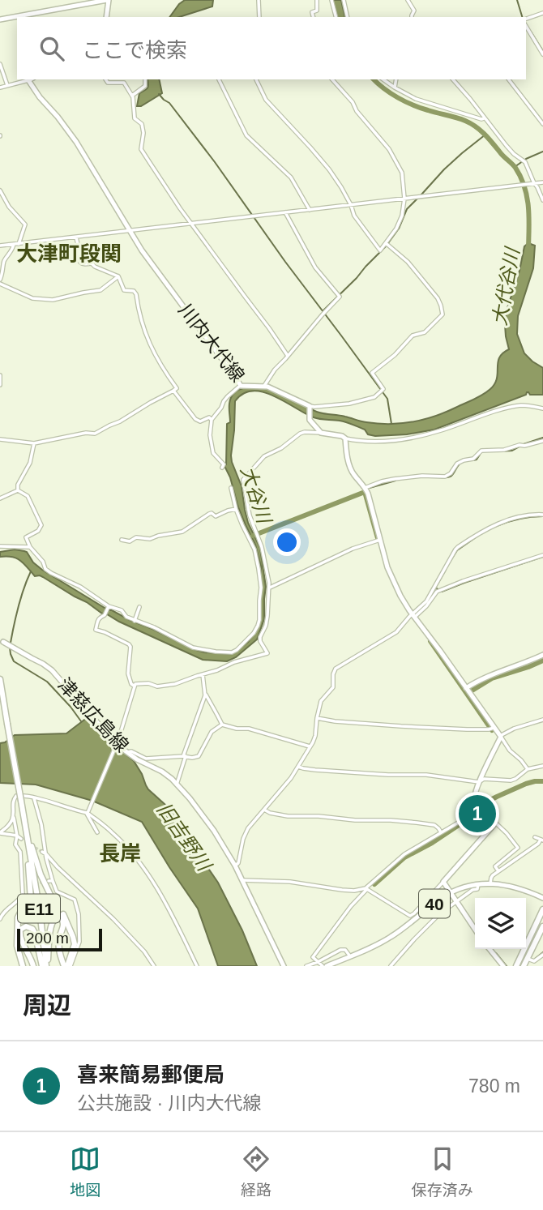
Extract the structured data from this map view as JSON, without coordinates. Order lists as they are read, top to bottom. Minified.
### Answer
{"streets":{"highway":["E11"],"main road":["川内大代線","津慈広島線","40"]},"districts":["大津町段関","長岸"],"water":["大代谷川","大谷川","旧吉野川"],"scale_bar":"200 m","page":{"search":"ここで検索","pins":"1","scale":"200 m","heading":"周辺","list":[{"mark":"1","name":"喜来簡易郵便局","note":"公共施設 · 川内大代線","value":"780 m"}],"nav":["地図","経路","保存済み"]}}
